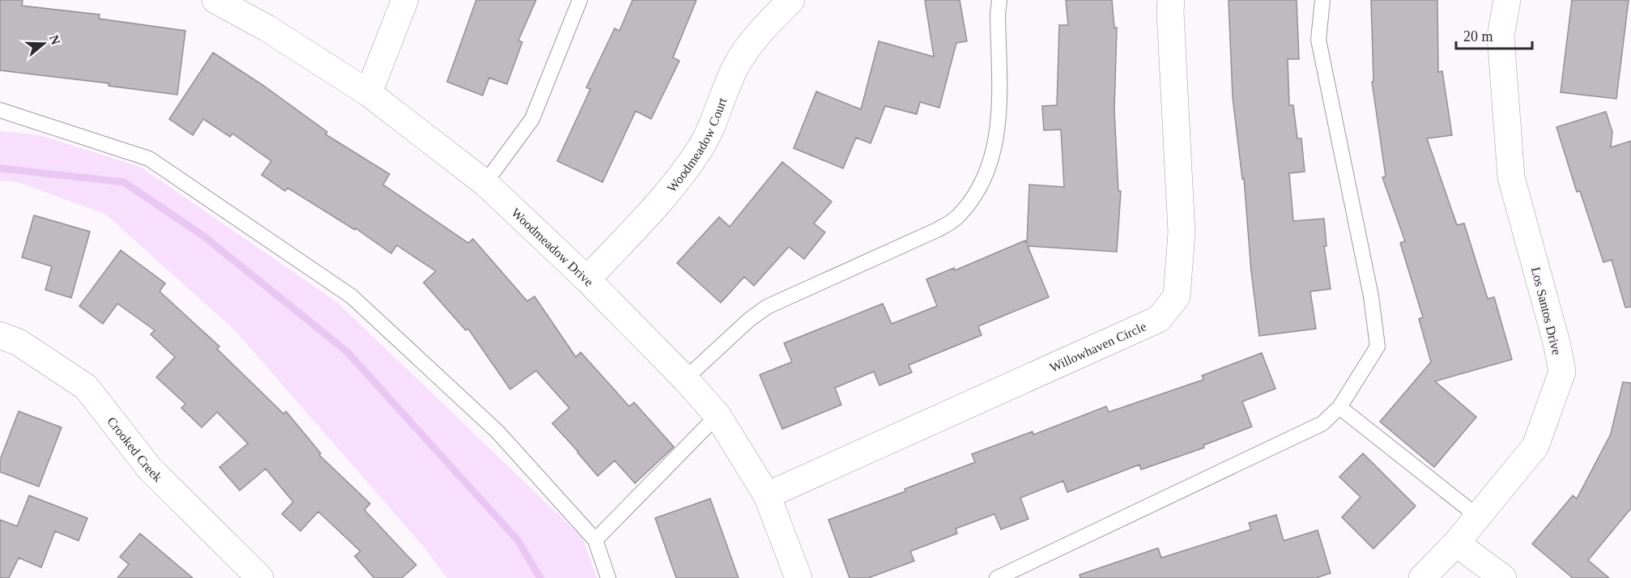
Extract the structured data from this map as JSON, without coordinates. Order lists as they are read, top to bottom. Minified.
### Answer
{"streets":{"street":["Woodmeadow Court","Woodmeadow Drive","Los Santos Drive","Willowhaven Circle","Crooked Creek"]},"crossings":[["Woodmeadow Court","Woodmeadow Drive"],["Woodmeadow Drive","Willowhaven Circle"]],"scale_bar":"20 m","north":"right"}
